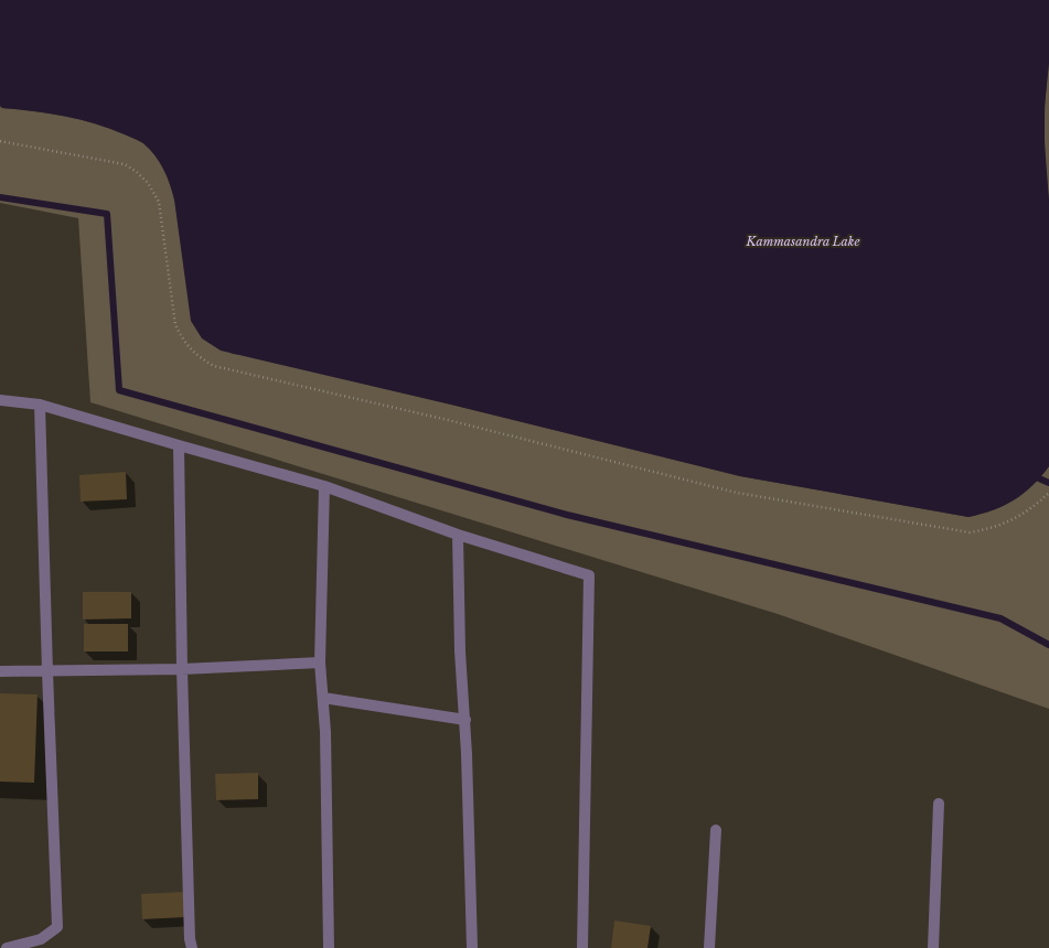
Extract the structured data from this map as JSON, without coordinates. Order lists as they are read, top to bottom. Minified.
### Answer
{"water":["Kammasandra Lake"]}
